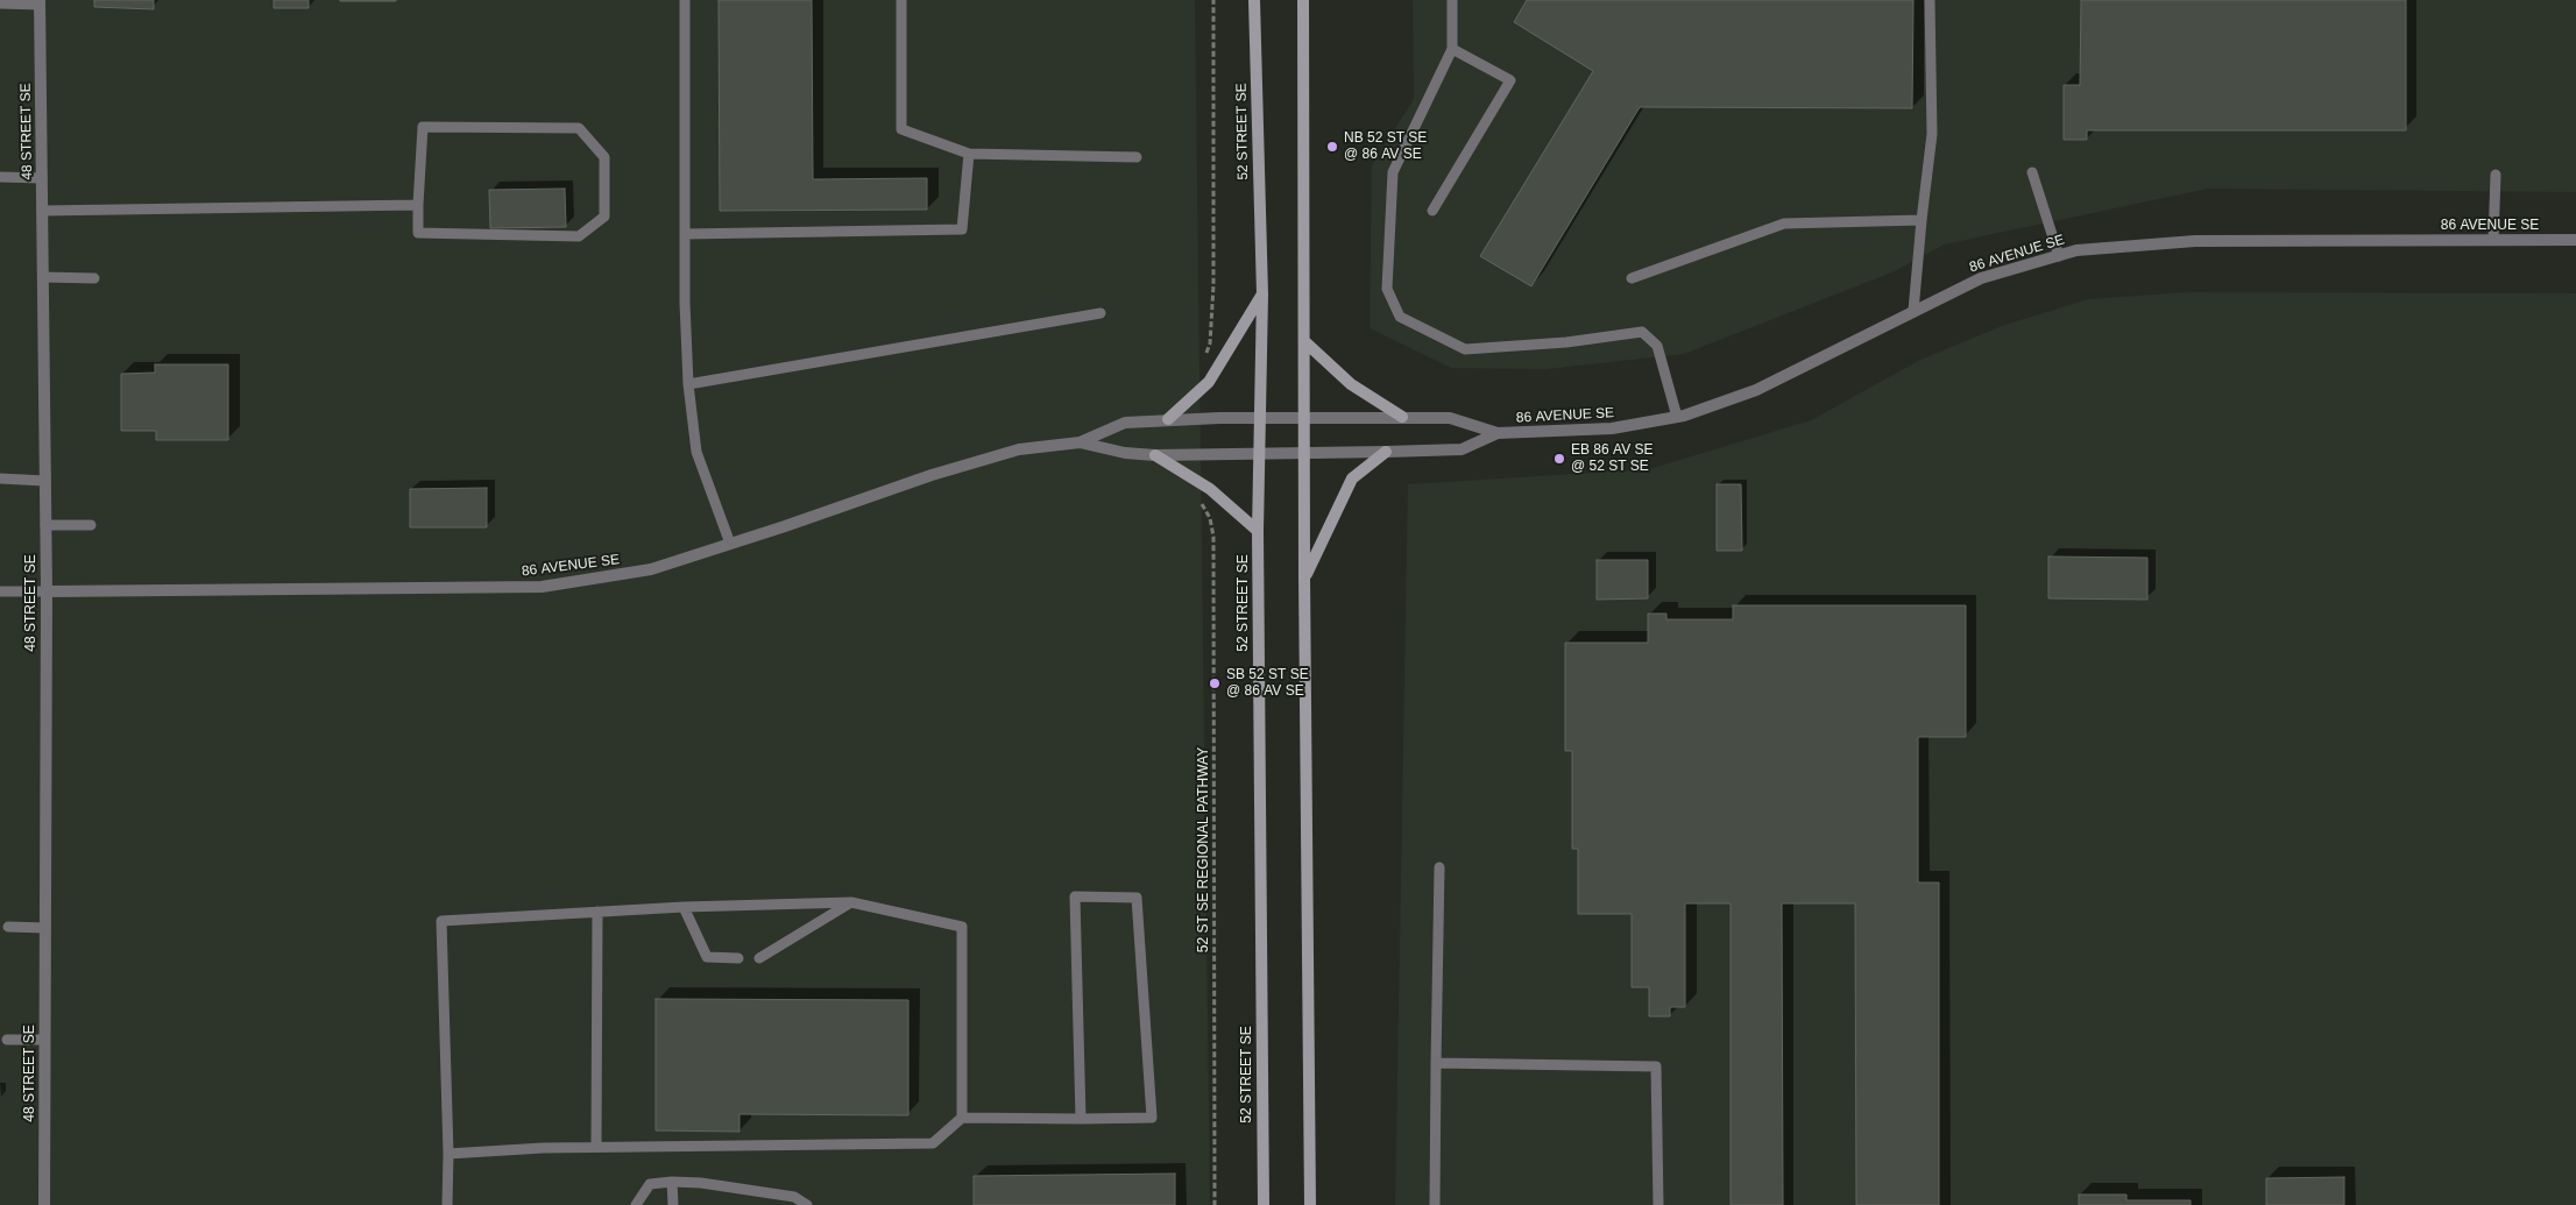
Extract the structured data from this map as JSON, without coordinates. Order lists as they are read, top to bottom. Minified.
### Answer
{"streets":{"main road":["52 STREET SE"],"street":["48 STREET SE","86 AVENUE SE"],"path":["52 ST SE REGIONAL PATHWAY"]},"crossings":[["48 STREET SE","86 AVENUE SE"],["52 STREET SE","86 AVENUE SE"]],"places":["NB 52 ST SE @ 86 AV SE","EB 86 AV SE @ 52 ST SE","SB 52 ST SE @ 86 AV SE"]}
